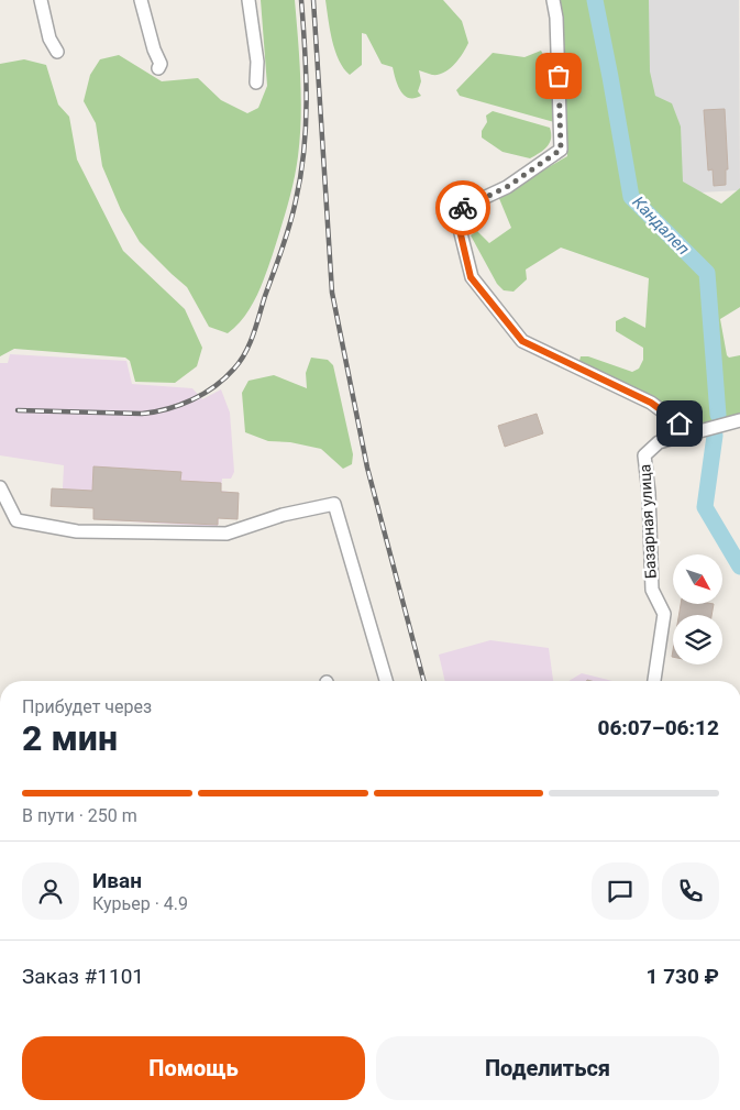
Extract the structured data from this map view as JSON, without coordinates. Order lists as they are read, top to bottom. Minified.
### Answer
{"streets":{"street":["Базарная улица"]},"water":["Кандалеп"],"north":"bottom right","page":{"heading":["2 мин","Прибудет через","06:07–06:12"],"panel":["Иван","Курьер · 4.9","Заказ #1101","1 730 ₽"],"bar":"В пути · 250 m","buttons":["Помощь","Поделиться"]}}
